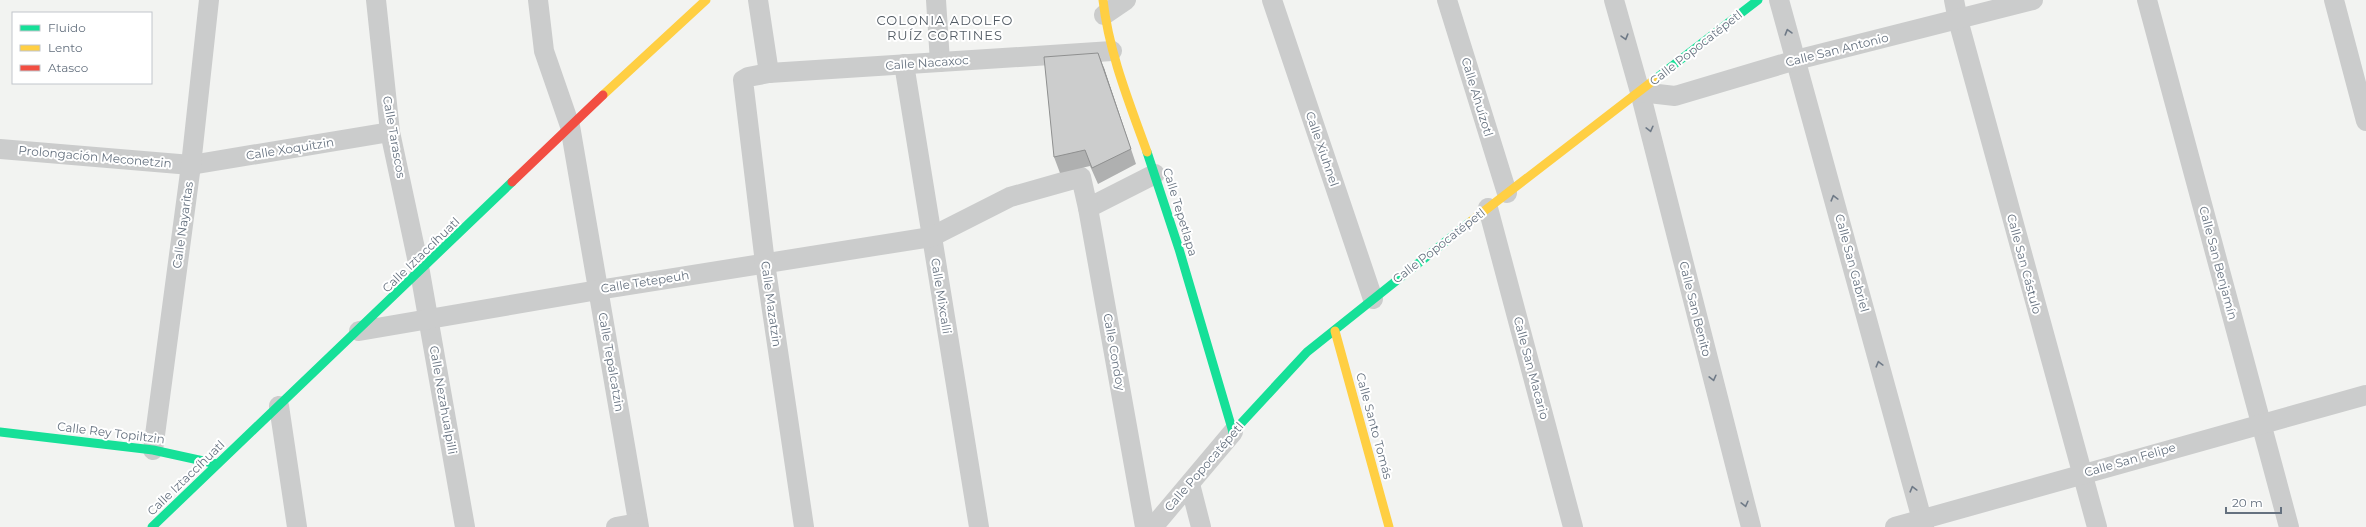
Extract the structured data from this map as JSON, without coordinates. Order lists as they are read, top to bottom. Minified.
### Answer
{"streets":{"street":["Calle Popocatépetl","Calle San Antonio","Calle Nacaxoc","Calle Ahuízotl","Calle Tarascos","Calle Xoquitzin","Calle Xiuhnel","Prolongación Meconetzin","Calle Tepetlapa","Calle Nayaritas","Calle Iztaccíhuatl","Calle San Gabriel","Calle San Benjamín","Calle San Cástulo","Calle Tetepeuh","Calle Mixcalli","Calle Mazatzin","Calle San Benito","Calle Condoy","Calle Tepálcatzin","Calle San Macario","Calle Nezahualpilli","Calle Santo Tomás","Calle Rey Topiltzin","Calle San Felipe"]},"crossings":[["Calle Popocatépetl","Calle San Antonio"],["Calle Popocatépetl","Calle Ahuízotl"],["Calle Popocatépetl","Calle Xiuhnel"],["Calle Popocatépetl","Calle Tepetlapa"],["Calle Popocatépetl","Calle San Benito"],["Calle Popocatépetl","Calle San Macario"],["Calle Popocatépetl","Calle Santo Tomás"],["Calle San Antonio","Calle San Gabriel"],["Calle San Antonio","Calle San Cástulo"],["Calle San Antonio","Calle San Benito"],["Calle Nacaxoc","Calle Tepetlapa"],["Calle Nacaxoc","Calle Mixcalli"],["Calle Nacaxoc","Calle Mazatzin"],["Calle Tarascos","Calle Xoquitzin"],["Calle Tarascos","Calle Iztaccíhuatl"],["Calle Tarascos","Calle Nezahualpilli"],["Calle Xoquitzin","Prolongación Meconetzin"],["Calle Xoquitzin","Calle Nayaritas"],["Prolongación Meconetzin","Calle Nayaritas"],["Calle Nayaritas","Calle Rey Topiltzin"],["Calle Iztaccíhuatl","Calle Tetepeuh"],["Calle Iztaccíhuatl","Calle Tepálcatzin"],["Calle Iztaccíhuatl","Calle Nezahualpilli"],["Calle Iztaccíhuatl","Calle Rey Topiltzin"],["Calle San Gabriel","Calle San Felipe"],["Calle San Benjamín","Calle San Felipe"],["Calle San Cástulo","Calle San Felipe"],["Calle Tetepeuh","Calle Mixcalli"],["Calle Tetepeuh","Calle Mazatzin"],["Calle Tetepeuh","Calle Condoy"],["Calle Tetepeuh","Calle Tepálcatzin"],["Calle Tetepeuh","Calle Nezahualpilli"]],"one_way":["Calle San Gabriel","Calle San Benito"],"districts":["COLONIA ADOLFO RUÍZ CORTINES"],"legend":["Fluido","Lento","Atasco"],"scale_bar":"20 m"}
